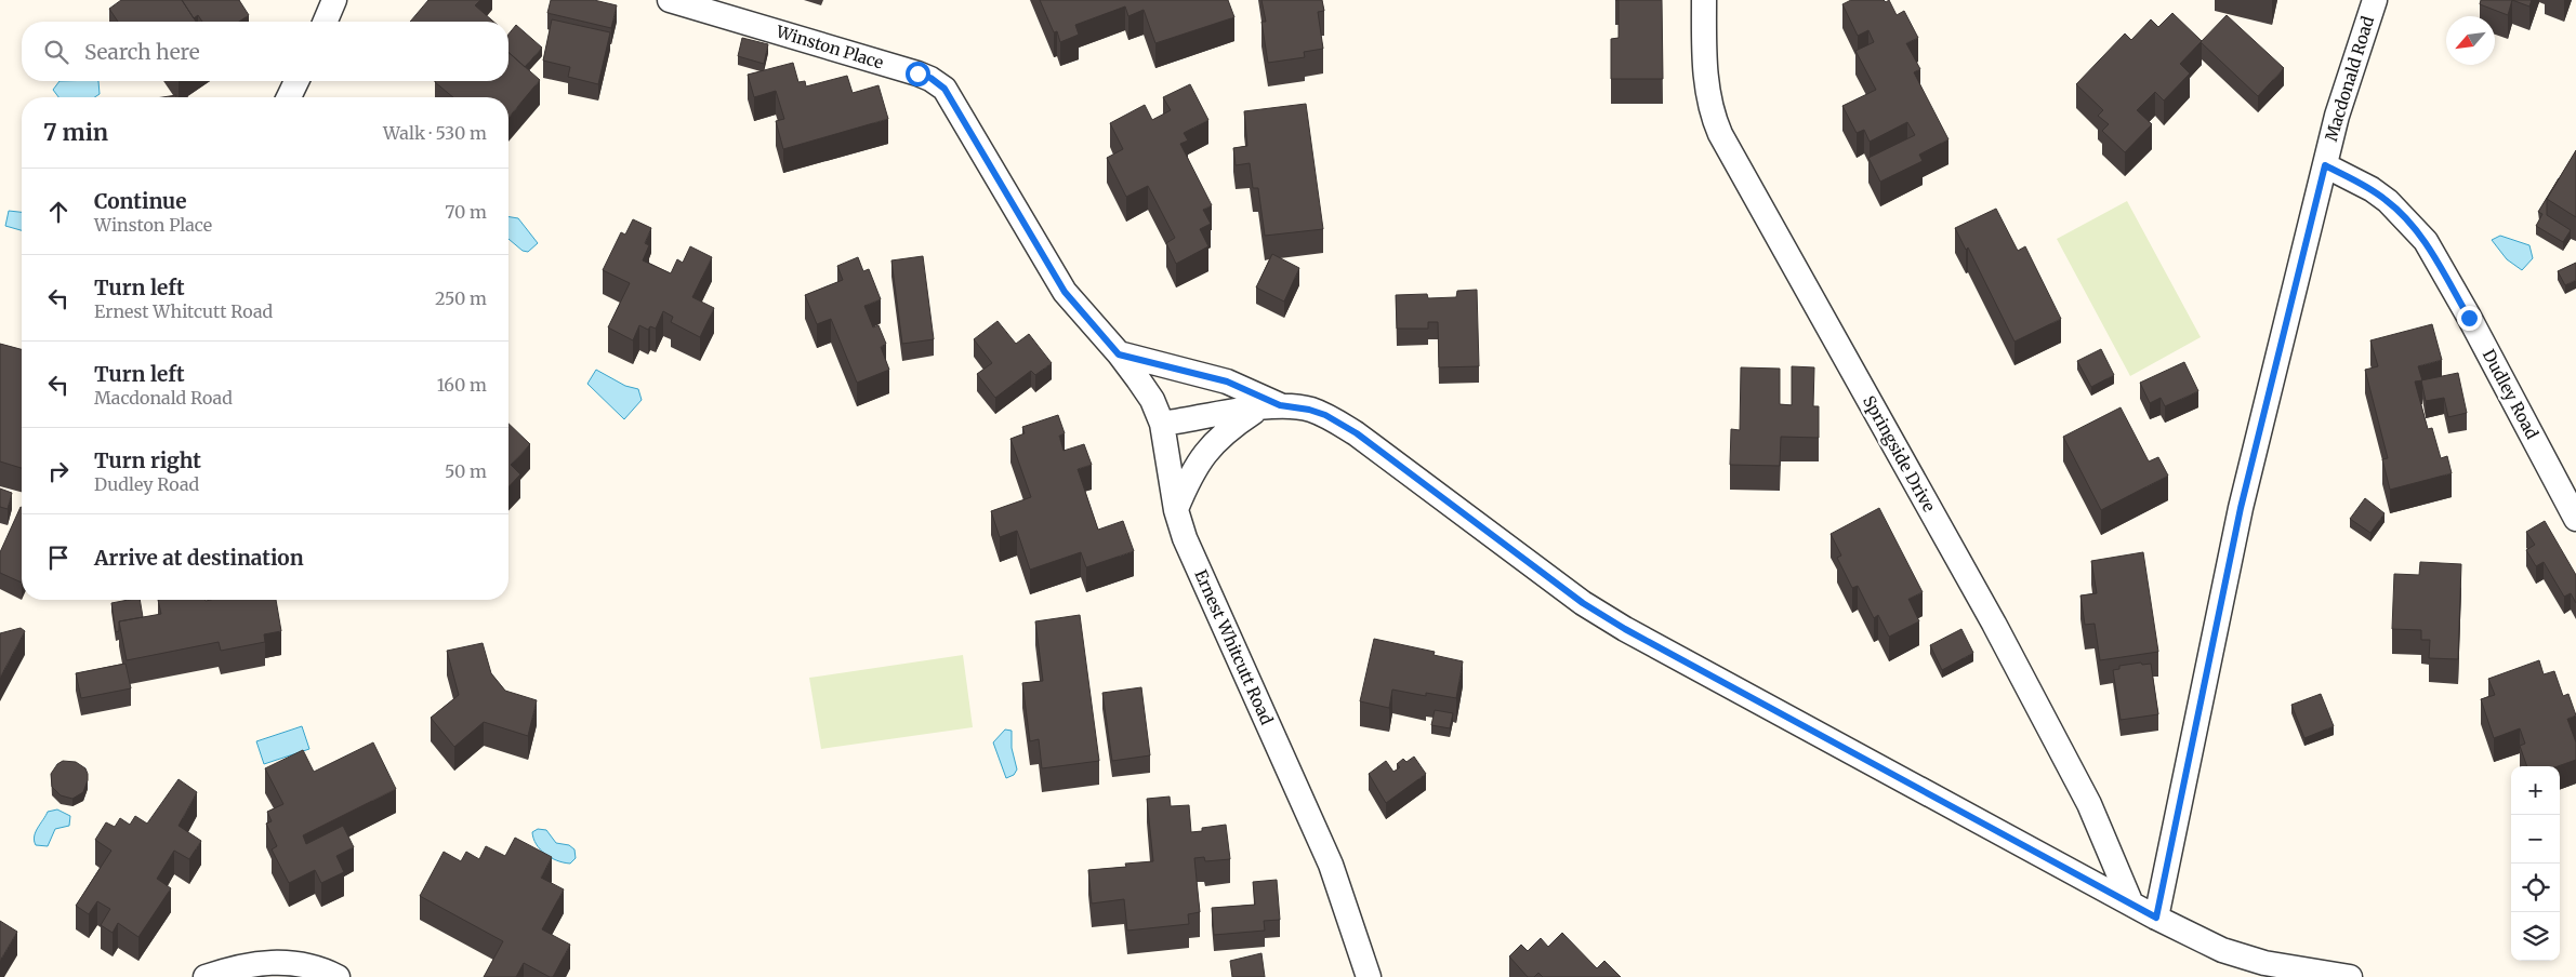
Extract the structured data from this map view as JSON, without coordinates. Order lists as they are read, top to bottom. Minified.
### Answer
{"streets":{"street":["Winston Place","Macdonald Road","Dudley Road","Springside Drive","Ernest Whitcutt Road"]},"crossings":[["Winston Place","Ernest Whitcutt Road"],["Macdonald Road","Dudley Road"]],"north":"bottom left","page":{"search":"Search here","heading":["7 min","Walk · 530 m"],"list":[["Continue","Winston Place","70 m"],["Turn left","Ernest Whitcutt Road","250 m"],["Turn left","Macdonald Road","160 m"],["Turn right","Dudley Road","50 m"],"Arrive at destination"],"map_buttons":["+","−"]}}
